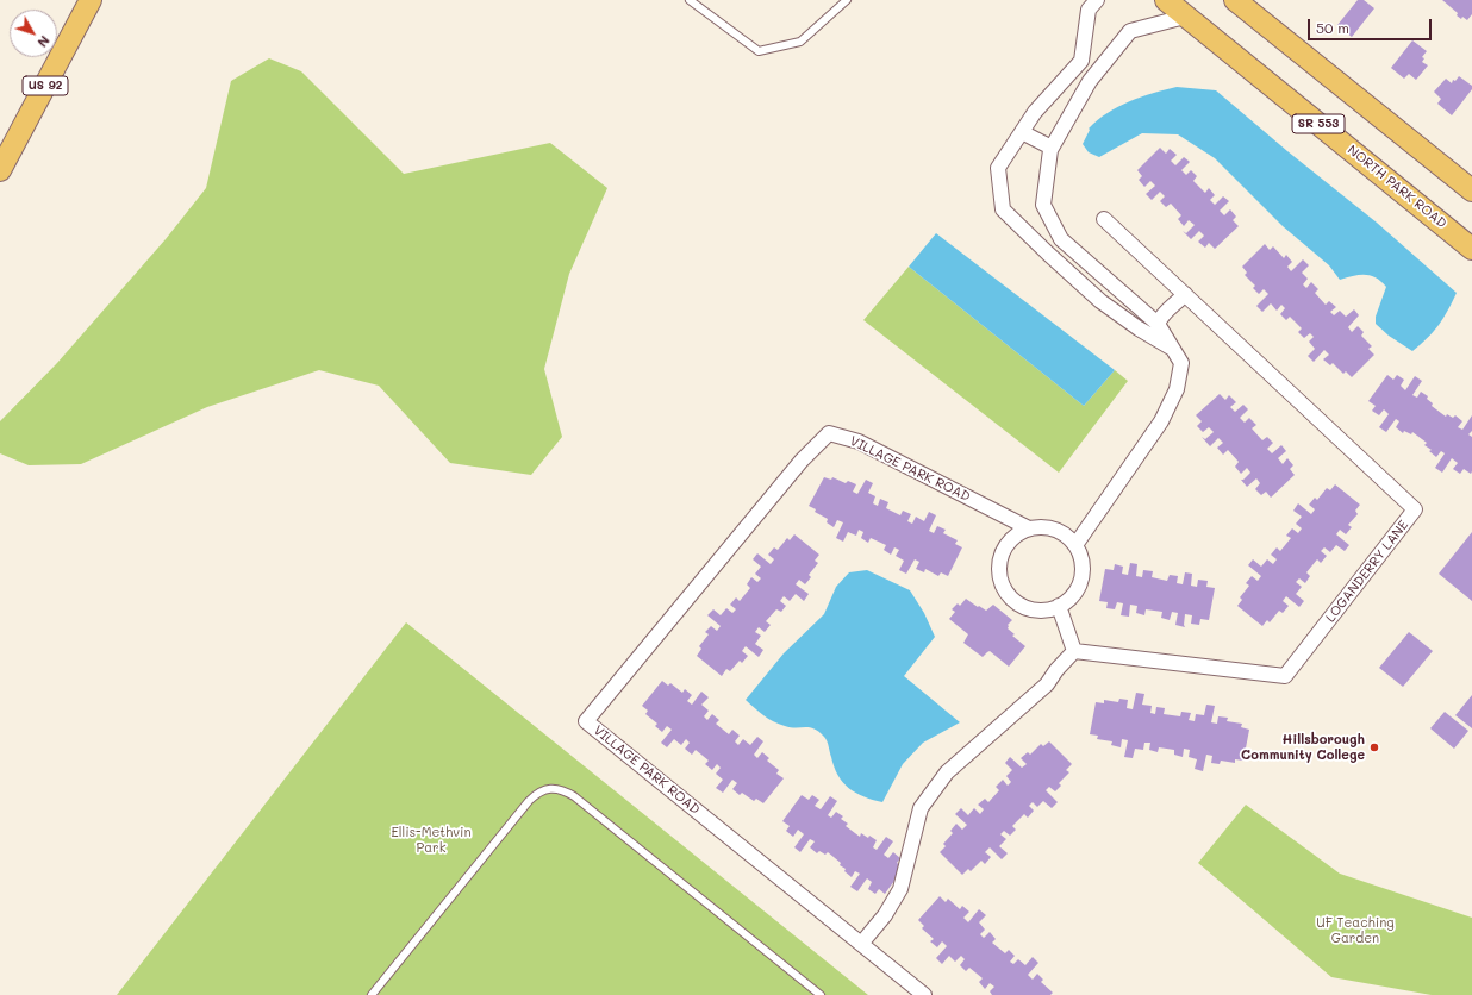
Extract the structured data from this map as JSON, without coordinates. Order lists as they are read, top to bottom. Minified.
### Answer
{"streets":{"main road":["US 92","SR 553","NORTH PARK ROAD"],"street":["VILLAGE PARK ROAD","LOGANDERRY LANE"]},"parks":["Ellis-Methvin Park","UF Teaching Garden"],"places":["Hillsborough Community College"],"scale_bar":"50 m","north":"bottom right"}
